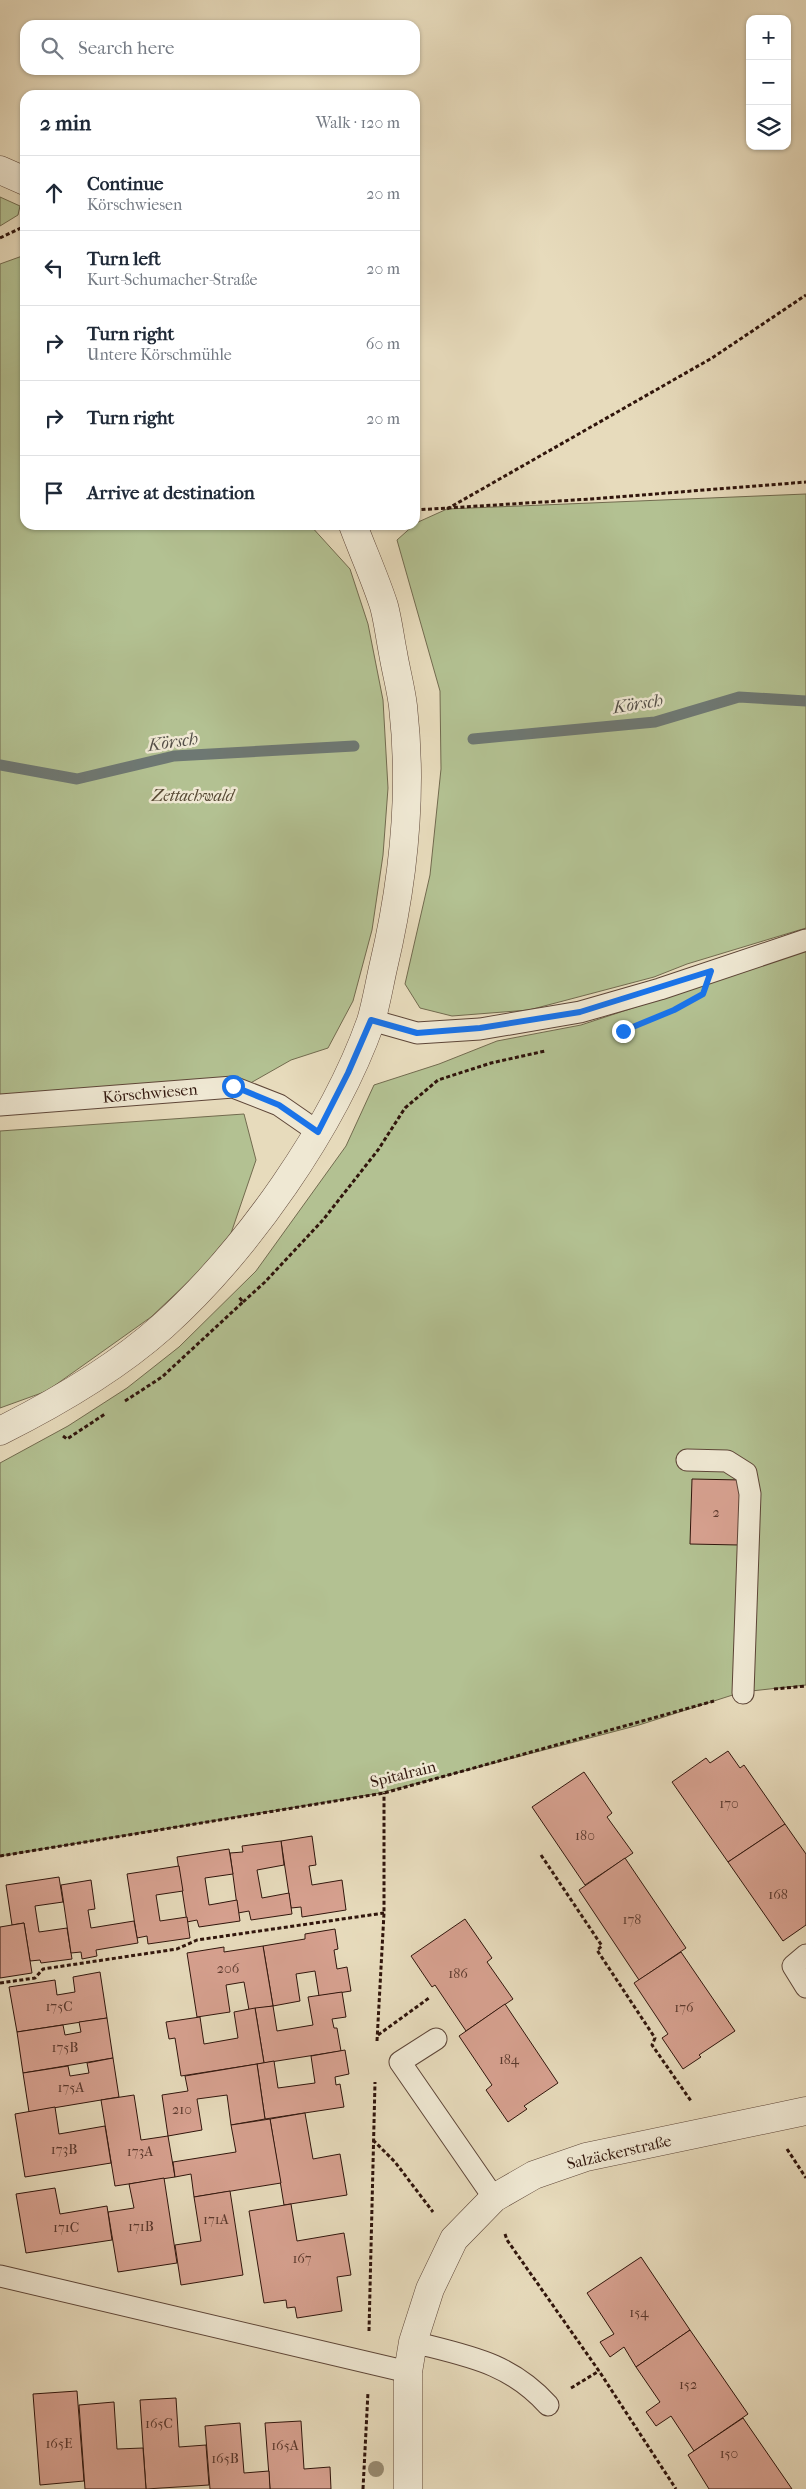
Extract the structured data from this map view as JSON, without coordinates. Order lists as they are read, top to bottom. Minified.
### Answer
{"streets":{"street":["Salzäckerstraße"],"lane":["Körschwiesen"],"path":["Spitalrain"]},"water":["Körsch"],"parks":["Zettachwald"],"house_numbers":["2","170","180","168","178","206","186","175C","176","175B","184","175A","210","173B","173A","171A","171B","171C","167","154","152","165C","165E","165A","150","165B"],"page":{"map_buttons":["+","−"],"search":"Search here","heading":["2 min","Walk · 120 m"],"list":[["Continue","Körschwiesen","20 m"],["Turn left","Kurt-Schumacher-Straße","20 m"],["Turn right","Untere Körschmühle","60 m"],["Turn right","20 m"],"Arrive at destination"]}}
